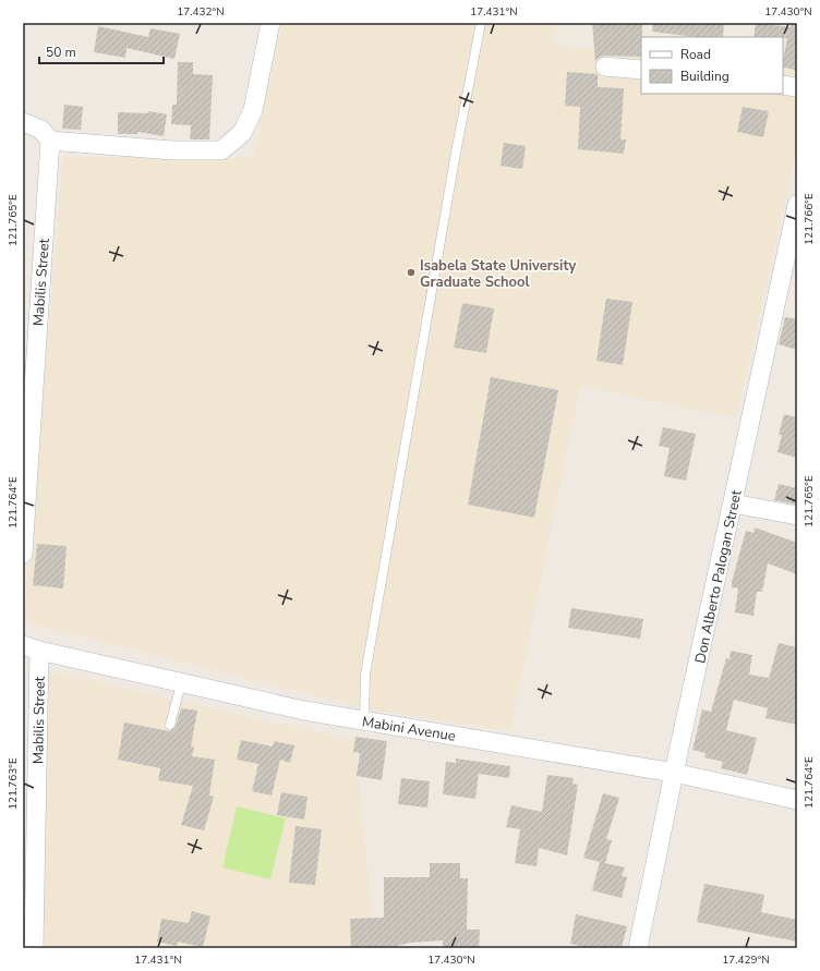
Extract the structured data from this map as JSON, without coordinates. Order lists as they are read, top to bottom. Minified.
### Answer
{"streets":{"street":["Mabilis Street","Don Alberto Palogan Street","Mabini Avenue"]},"crossings":[["Mabilis Street","Mabini Avenue"],["Don Alberto Palogan Street","Mabini Avenue"]],"places":["Isabela State University Graduate School"],"legend":["Road","Building"],"scale_bar":"50 m","coordinates":["17.432°N","17.431°N","17.430°N","121.766°E","121.765°E","121.764°E","121.763°E","17.429°N"]}
